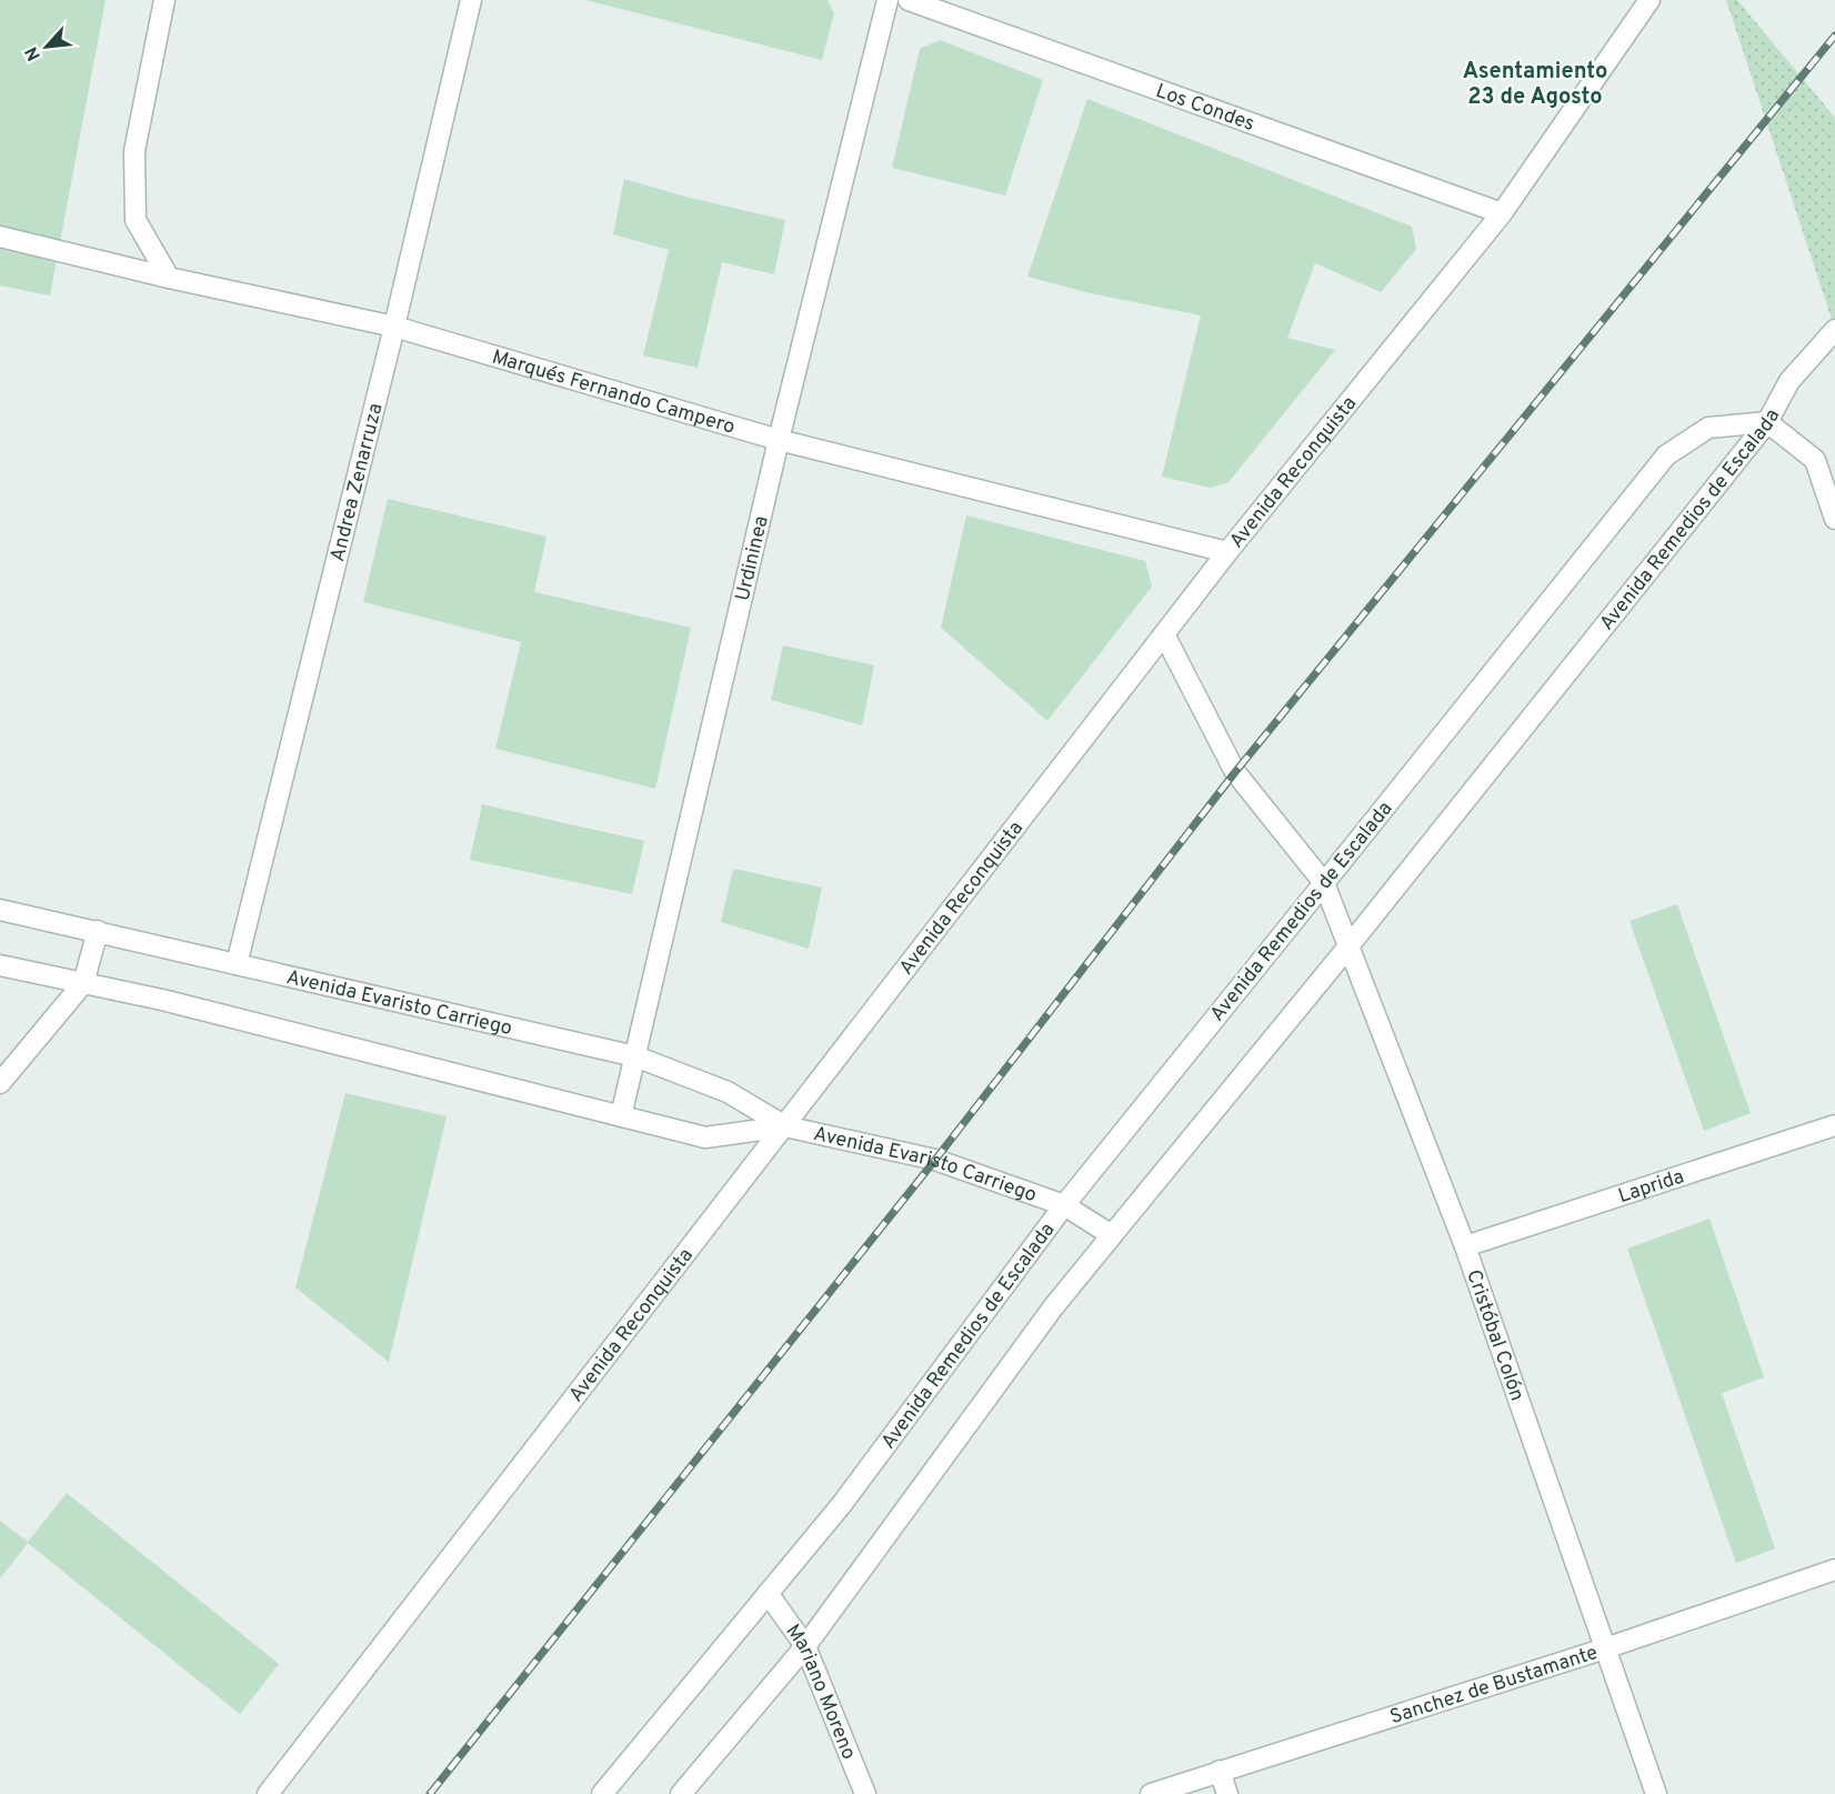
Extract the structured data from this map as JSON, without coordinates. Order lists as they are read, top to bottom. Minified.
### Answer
{"streets":{"street":["Los Condes","Marqués Fernando Campero","Avenida Reconquista","Andrea Zenarruza","Avenida Remedios de Escalada","Urdininea","Avenida Evaristo Carriego","Laprida","Cristóbal Colón","Sanchez de Bustamante","Mariano Moreno"]},"crossings":[["Los Condes","Avenida Reconquista"],["Marqués Fernando Campero","Avenida Reconquista"],["Marqués Fernando Campero","Andrea Zenarruza"],["Marqués Fernando Campero","Urdininea"],["Avenida Reconquista","Avenida Evaristo Carriego"],["Avenida Reconquista","Cristóbal Colón"],["Andrea Zenarruza","Avenida Evaristo Carriego"],["Avenida Remedios de Escalada","Avenida Evaristo Carriego"],["Avenida Remedios de Escalada","Cristóbal Colón"],["Avenida Remedios de Escalada","Mariano Moreno"],["Urdininea","Avenida Evaristo Carriego"],["Laprida","Cristóbal Colón"],["Cristóbal Colón","Sanchez de Bustamante"]],"districts":["Asentamiento 23 de Agosto"],"north":"bottom left"}
